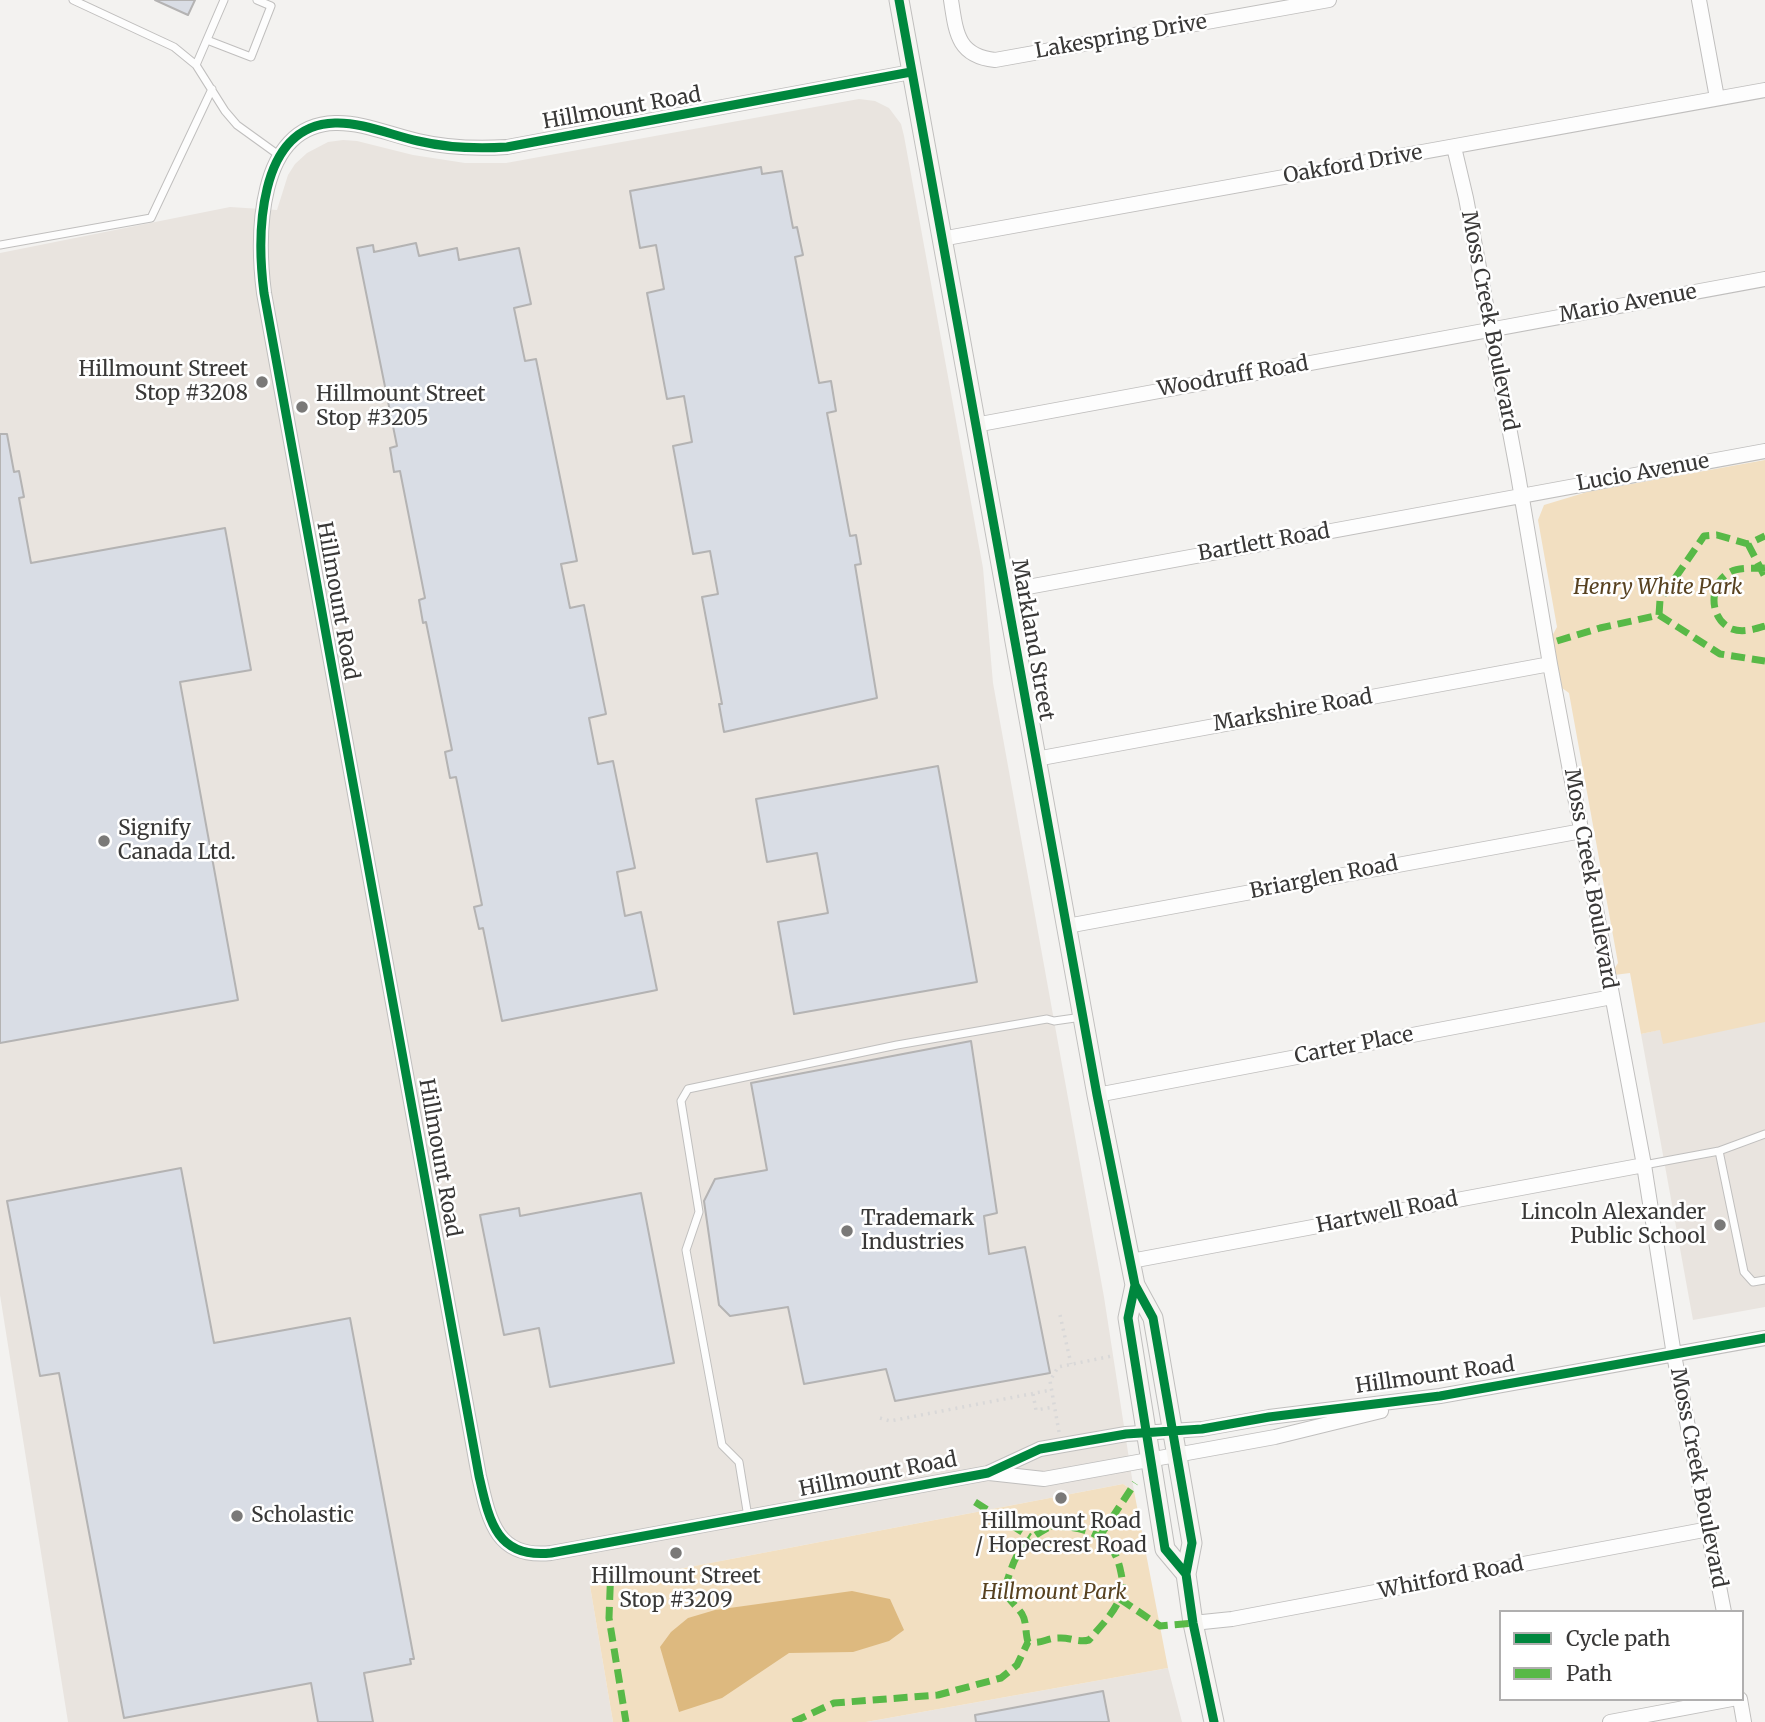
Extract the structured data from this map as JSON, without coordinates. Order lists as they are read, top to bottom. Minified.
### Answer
{"streets":{"street":["Lakespring Drive","Hillmount Road","Oakford Drive","Mario Avenue","Moss Creek Boulevard","Woodruff Road","Lucio Avenue","Bartlett Road","Markland Street","Markshire Road","Briarglen Road","Carter Place","Hartwell Road","Whitford Road"]},"crossings":[["Hillmount Road","Moss Creek Boulevard"],["Hillmount Road","Markland Street"],["Oakford Drive","Moss Creek Boulevard"],["Oakford Drive","Markland Street"],["Mario Avenue","Moss Creek Boulevard"],["Mario Avenue","Woodruff Road"],["Moss Creek Boulevard","Woodruff Road"],["Moss Creek Boulevard","Lucio Avenue"],["Moss Creek Boulevard","Bartlett Road"],["Moss Creek Boulevard","Markshire Road"],["Moss Creek Boulevard","Briarglen Road"],["Moss Creek Boulevard","Carter Place"],["Moss Creek Boulevard","Hartwell Road"],["Moss Creek Boulevard","Whitford Road"],["Woodruff Road","Markland Street"],["Lucio Avenue","Bartlett Road"],["Bartlett Road","Markland Street"],["Markland Street","Markshire Road"],["Markland Street","Briarglen Road"],["Markland Street","Carter Place"],["Markland Street","Hartwell Road"],["Markland Street","Whitford Road"]],"parks":["Henry White Park","Hillmount Park"],"places":["Hillmount Street Stop #3208","Hillmount Street Stop #3205","Signify Canada Ltd.","Lincoln Alexander Public School","Trademark Industries","Hillmount Road / Hopecrest Road","Scholastic","Hillmount Street Stop #3209"],"legend":["Cycle path","Path"]}
